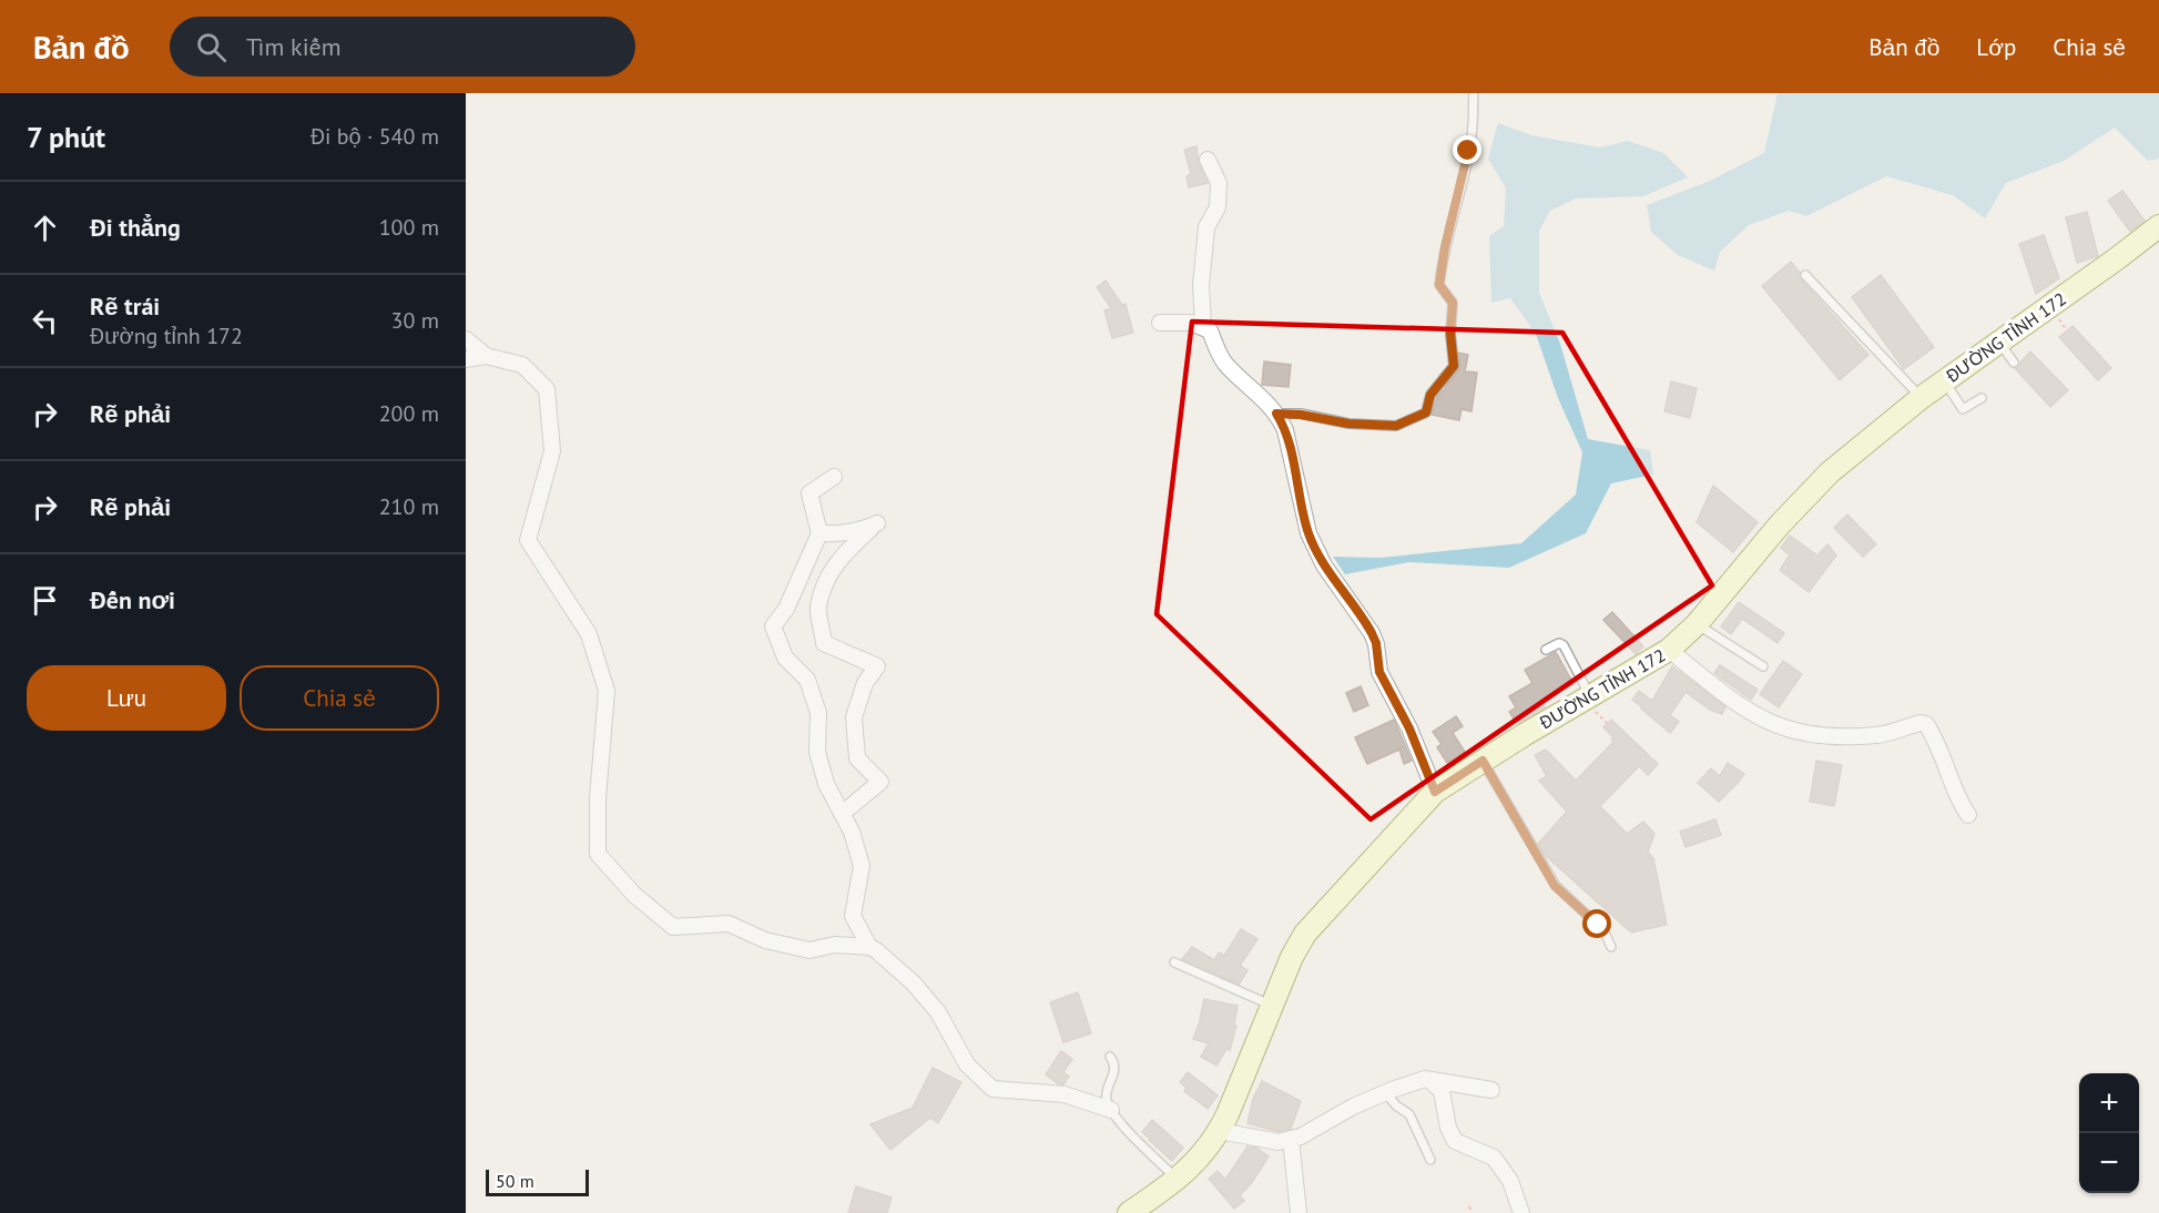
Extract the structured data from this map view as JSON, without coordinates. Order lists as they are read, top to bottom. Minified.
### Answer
{"streets":{"main road":["ĐƯỜNG TỈNH 172"]},"scale_bar":"50 m","page":{"header":"Bản đồ","search":"Tìm kiếm","nav":["Bản đồ","Lớp","Chia sẻ"],"heading":["7 phút","Đi bộ · 540 m"],"list":[["Đi thẳng","100 m"],["Rẽ trái","Đường tỉnh 172","30 m"],["Rẽ phải","200 m"],["Rẽ phải","210 m"],"Đến nơi"],"buttons":["Lưu","Chia sẻ"],"map_buttons":["+","−"],"scale":"50 m"}}
